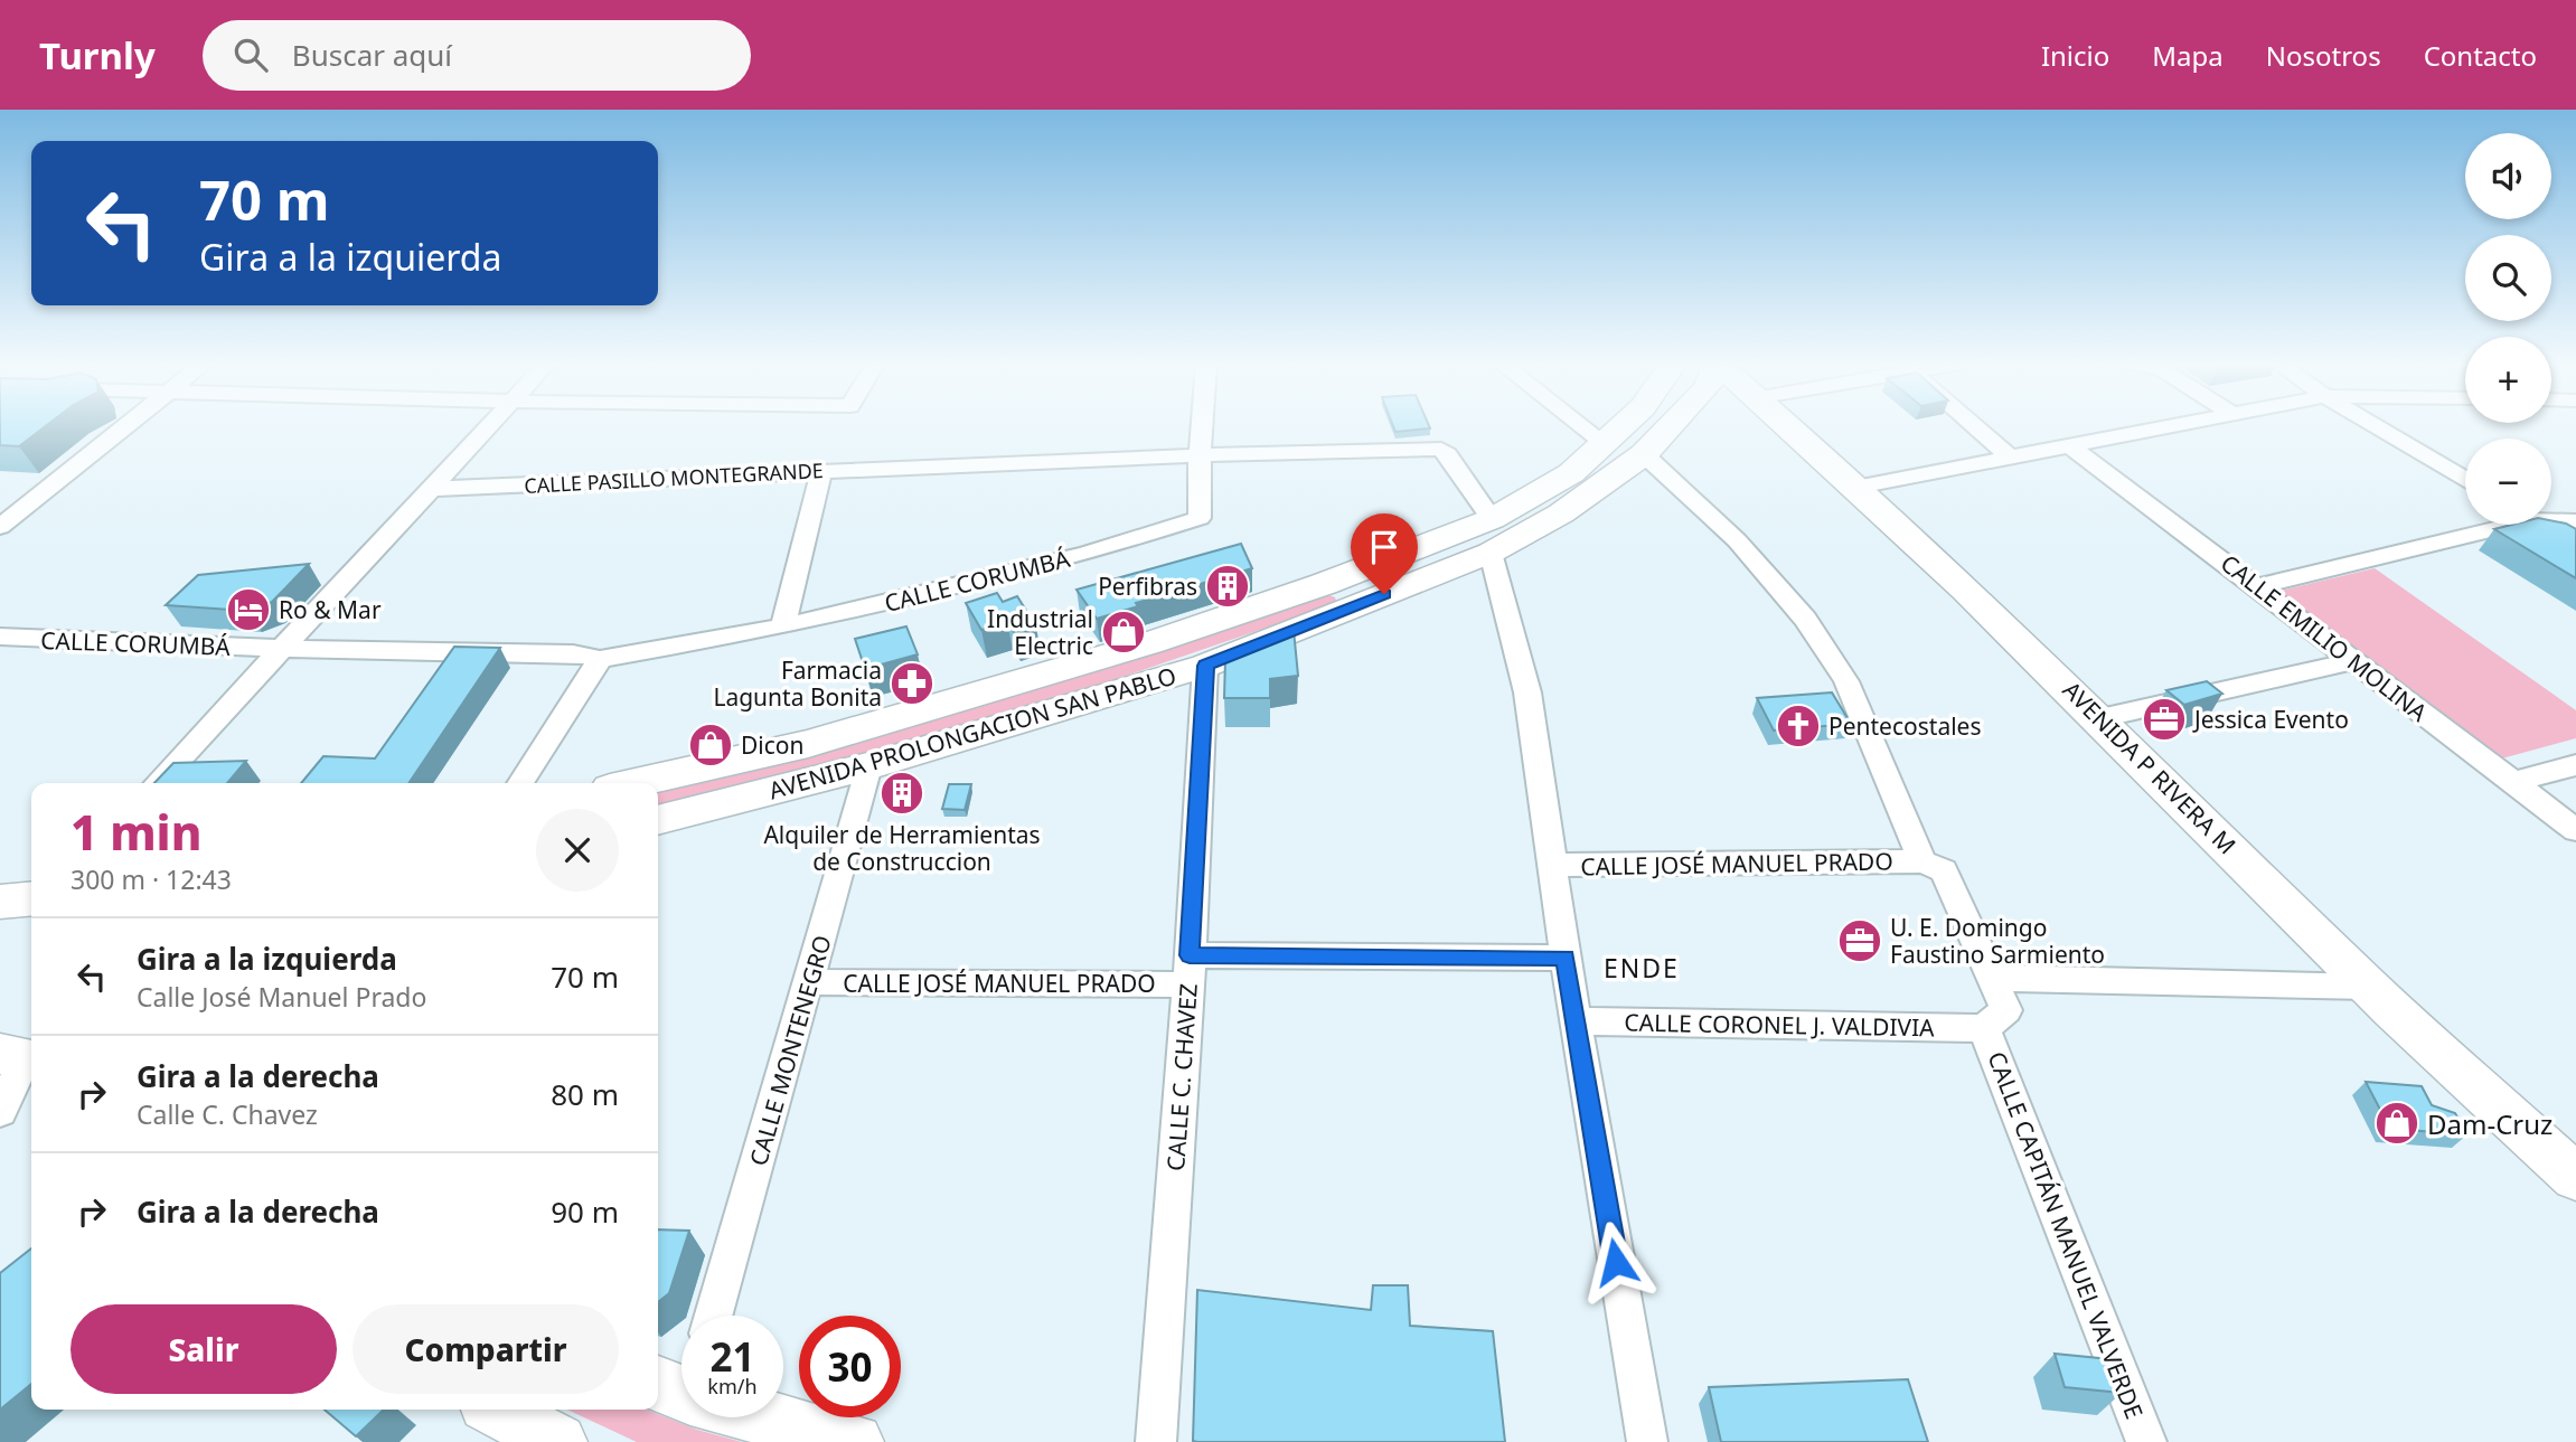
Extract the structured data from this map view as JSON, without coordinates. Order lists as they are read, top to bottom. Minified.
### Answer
{"streets":{"main road":["AVENIDA PROLONGACION SAN PABLO","AVENIDA P RIVERA M"],"street":["CALLE PASILLO MONTEGRANDE","CALLE CORUMBÁ","CALLE EMILIO MOLINA","CALLE JOSÉ MANUEL PRADO","CALLE CORONEL J. VALDIVIA","CALLE MONTENEGRO","CALLE C. CHAVEZ","CALLE CAPITÁN MANUEL VALVERDE"]},"crossings":[["CALLE PASILLO MONTEGRANDE","CALLE CORUMBÁ"],["CALLE PASILLO MONTEGRANDE","AVENIDA PROLONGACION SAN PABLO"],["AVENIDA PROLONGACION SAN PABLO","CALLE MONTENEGRO"],["AVENIDA PROLONGACION SAN PABLO","CALLE C. CHAVEZ"],["AVENIDA PROLONGACION SAN PABLO","CALLE CAPITÁN MANUEL VALVERDE"],["CALLE JOSÉ MANUEL PRADO","CALLE MONTENEGRO"],["CALLE JOSÉ MANUEL PRADO","CALLE C. CHAVEZ"],["CALLE JOSÉ MANUEL PRADO","CALLE CAPITÁN MANUEL VALVERDE"],["CALLE CORONEL J. VALDIVIA","CALLE CAPITÁN MANUEL VALVERDE"]],"districts":["ENDE"],"places":{"building":["Perfibras","Alquiler de Herramientas de Construccion"],"hotel":["Ro & Mar"],"shop":["Industrial Electric","Dicon","Dam-Cruz"],"pharmacy":["Farmacia Lagunta Bonita"],"office":["Jessica Evento","U. E. Domingo Faustino Sarmiento"],"church":["Pentecostales"]},"page":{"header":"Turnly","search":"Buscar aquí","nav":["Inicio","Mapa","Nosotros","Contacto"],"map_buttons":["+","−"],"turn":["70 m","Gira a la izquierda"],"heading":["1 min","300 m · 12:43"],"list":[{"name":"Gira a la izquierda","note":"Calle José Manuel Prado","value":"70 m"},{"name":"Gira a la derecha","note":"Calle C. Chavez","value":"80 m"},{"name":"Gira a la derecha","value":"90 m"}],"buttons":["Salir","Compartir"],"speed":"21 km/h","limit":"30"}}
